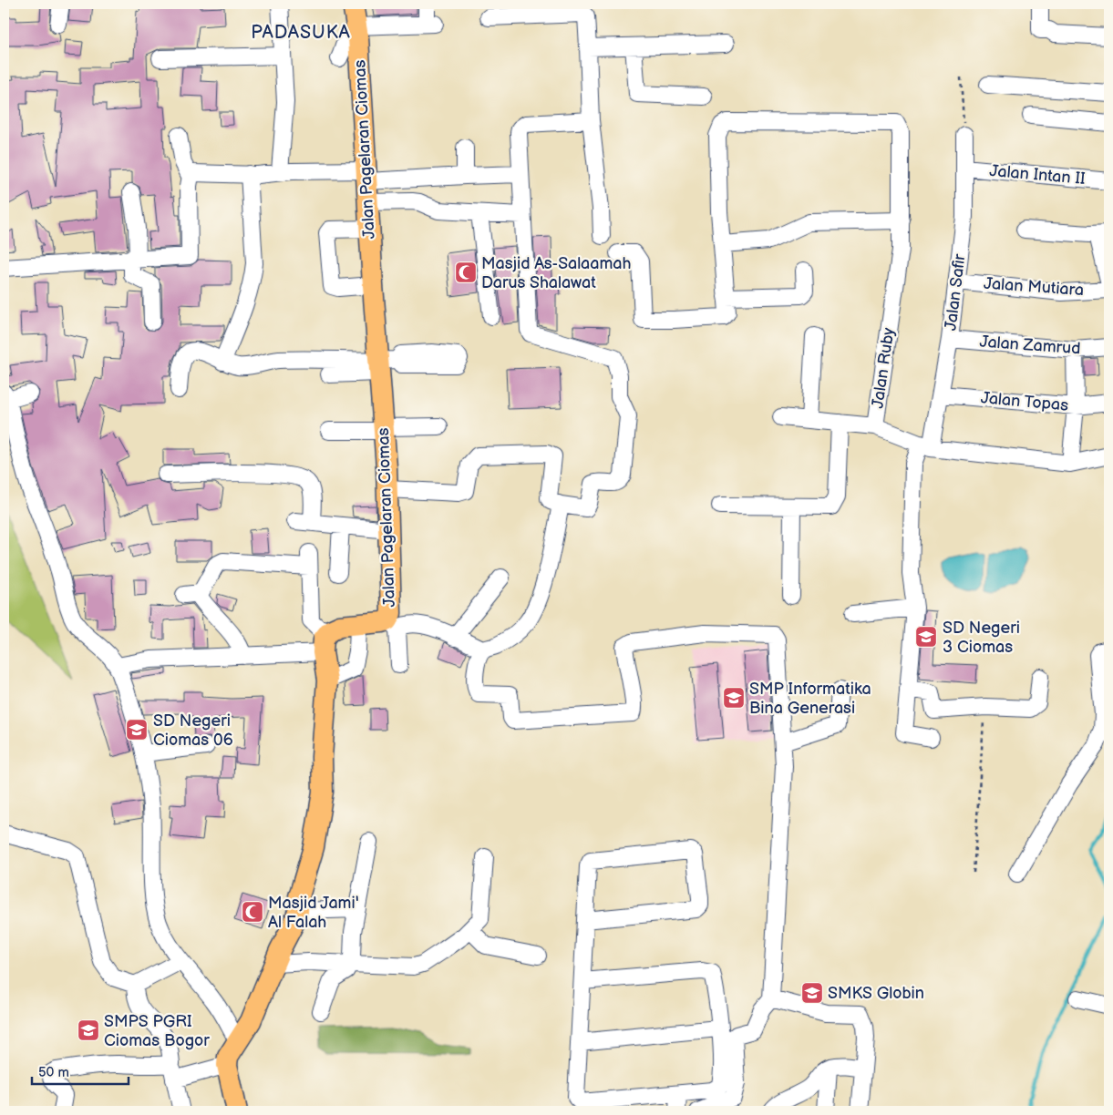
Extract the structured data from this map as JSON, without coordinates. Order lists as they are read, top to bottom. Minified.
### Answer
{"streets":{"main road":["Jalan Pagelaran Ciomas"],"street":["Jalan Intan II","Jalan Mutiara","Jalan Safir","Jalan Zamrud","Jalan Ruby","Jalan Topas"]},"crossings":[["Jalan Intan II","Jalan Safir"],["Jalan Mutiara","Jalan Safir"],["Jalan Safir","Jalan Zamrud"],["Jalan Safir","Jalan Ruby"],["Jalan Safir","Jalan Topas"]],"districts":["PADASUKA"],"places":{"mosque":["Masjid As-Salaamah Darus Shalawat","Masjid Jami' Al Falah"],"school or university":["SD Negeri 3 Ciomas","SMP Informatika Bina Generasi","SD Negeri Ciomas 06","SMKS Globin","SMPS PGRI Ciomas Bogor"]},"scale_bar":"50 m"}
